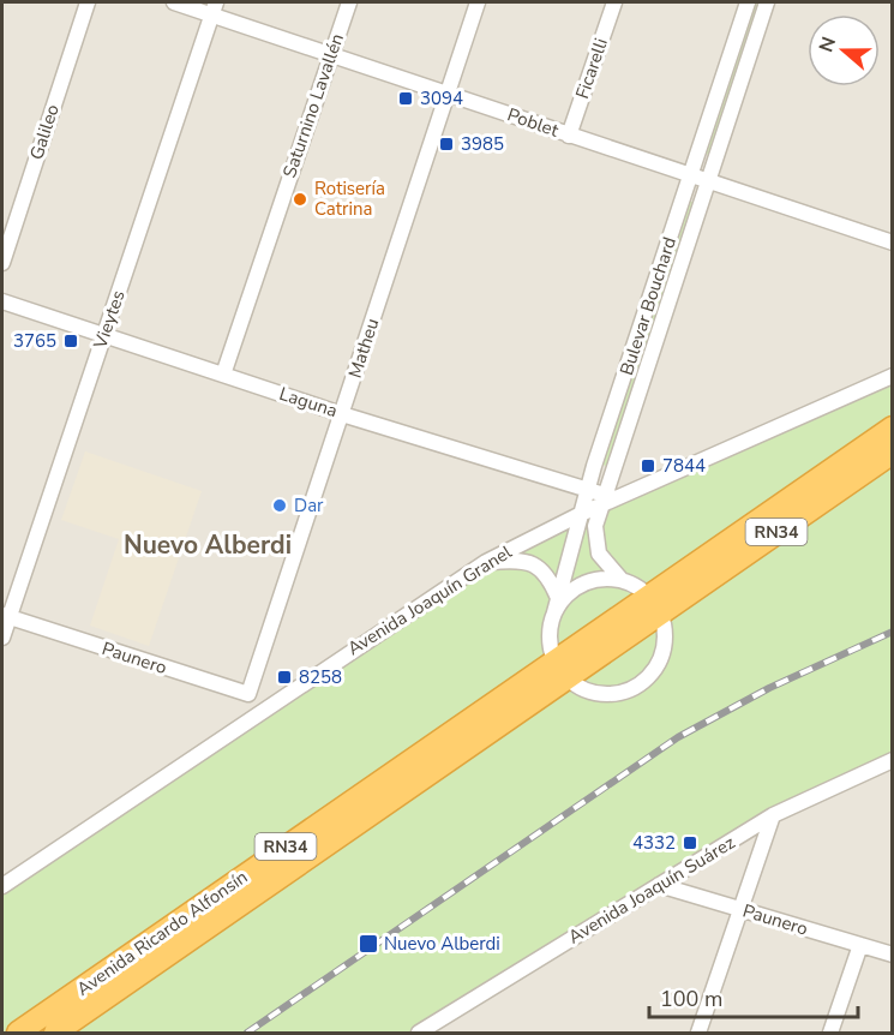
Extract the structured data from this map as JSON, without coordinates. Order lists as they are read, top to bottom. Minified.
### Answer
{"streets":{"highway":["RN34","Avenida Ricardo Alfonsín"],"street":["Ficarelli","Saturnino Lavallén","Poblet","Galileo","Bulevar Bouchard","Vieytes","Matheu","Laguna","Avenida Joaquín Granel","Paunero","Avenida Joaquín Suárez"]},"crossings":[["Ficarelli","Poblet"],["Saturnino Lavallén","Poblet"],["Saturnino Lavallén","Laguna"],["Poblet","Bulevar Bouchard"],["Poblet","Vieytes"],["Poblet","Matheu"],["Bulevar Bouchard","Laguna"],["Bulevar Bouchard","Avenida Joaquín Granel"],["Vieytes","Laguna"],["Vieytes","Paunero"],["Matheu","Laguna"],["Matheu","Paunero"],["Laguna","Avenida Joaquín Granel"],["Paunero","Avenida Joaquín Suárez"]],"districts":["Nuevo Alberdi"],"places":{"transit":["3094","3985","3765","7844","8258","4332","Nuevo Alberdi"],"other":["Rotisería Catrina","Dar"]},"scale_bar":"100 m","north":"left"}
